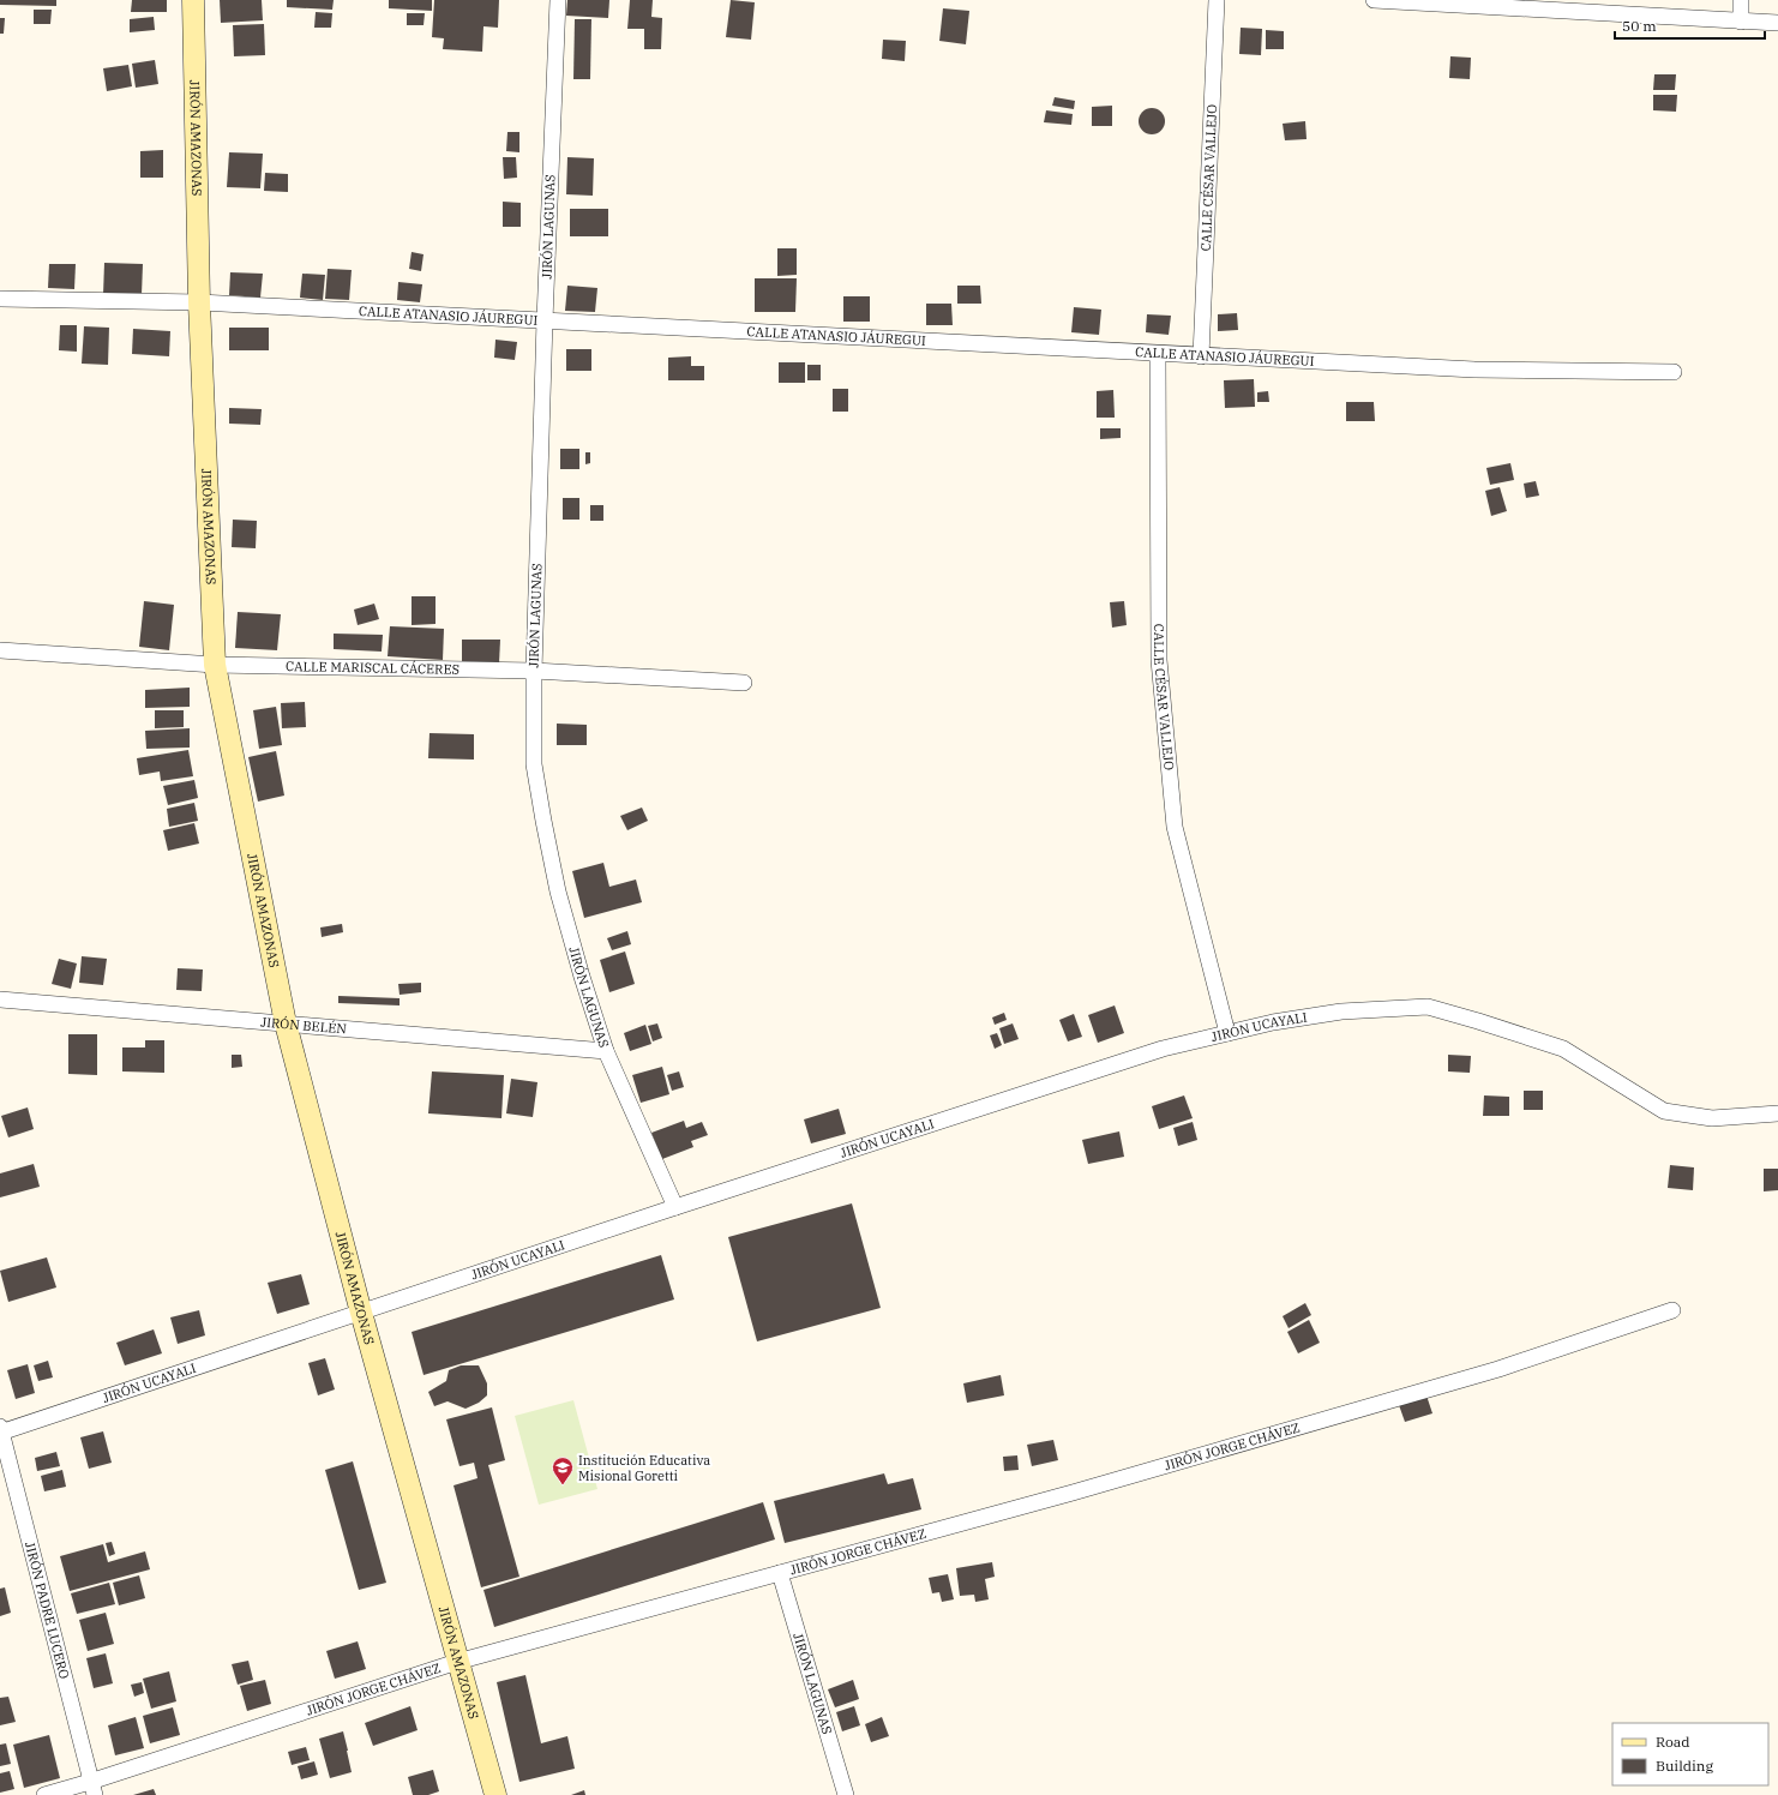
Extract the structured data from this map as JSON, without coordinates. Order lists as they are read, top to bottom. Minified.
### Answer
{"streets":{"street":["JIRÓN AMAZONAS","CALLE CÉSAR VALLEJO","JIRÓN LAGUNAS","CALLE ATANASIO JÁUREGUI","CALLE MARISCAL CÁCERES","JIRÓN BELÉN","JIRÓN UCAYALI","JIRÓN JORGE CHÁVEZ","JIRÓN PADRE LUCERO"]},"crossings":[["JIRÓN AMAZONAS","CALLE ATANASIO JÁUREGUI"],["JIRÓN AMAZONAS","CALLE MARISCAL CÁCERES"],["JIRÓN AMAZONAS","JIRÓN BELÉN"],["JIRÓN AMAZONAS","JIRÓN UCAYALI"],["JIRÓN AMAZONAS","JIRÓN JORGE CHÁVEZ"],["CALLE CÉSAR VALLEJO","CALLE ATANASIO JÁUREGUI"],["CALLE CÉSAR VALLEJO","JIRÓN UCAYALI"],["JIRÓN LAGUNAS","CALLE ATANASIO JÁUREGUI"],["JIRÓN LAGUNAS","CALLE MARISCAL CÁCERES"],["JIRÓN LAGUNAS","JIRÓN BELÉN"],["JIRÓN LAGUNAS","JIRÓN UCAYALI"],["JIRÓN LAGUNAS","JIRÓN JORGE CHÁVEZ"],["JIRÓN UCAYALI","JIRÓN PADRE LUCERO"],["JIRÓN JORGE CHÁVEZ","JIRÓN PADRE LUCERO"]],"places":{"school or university":["Institución Educativa Misional Goretti"]},"legend":["Road","Building"],"scale_bar":"50 m"}
